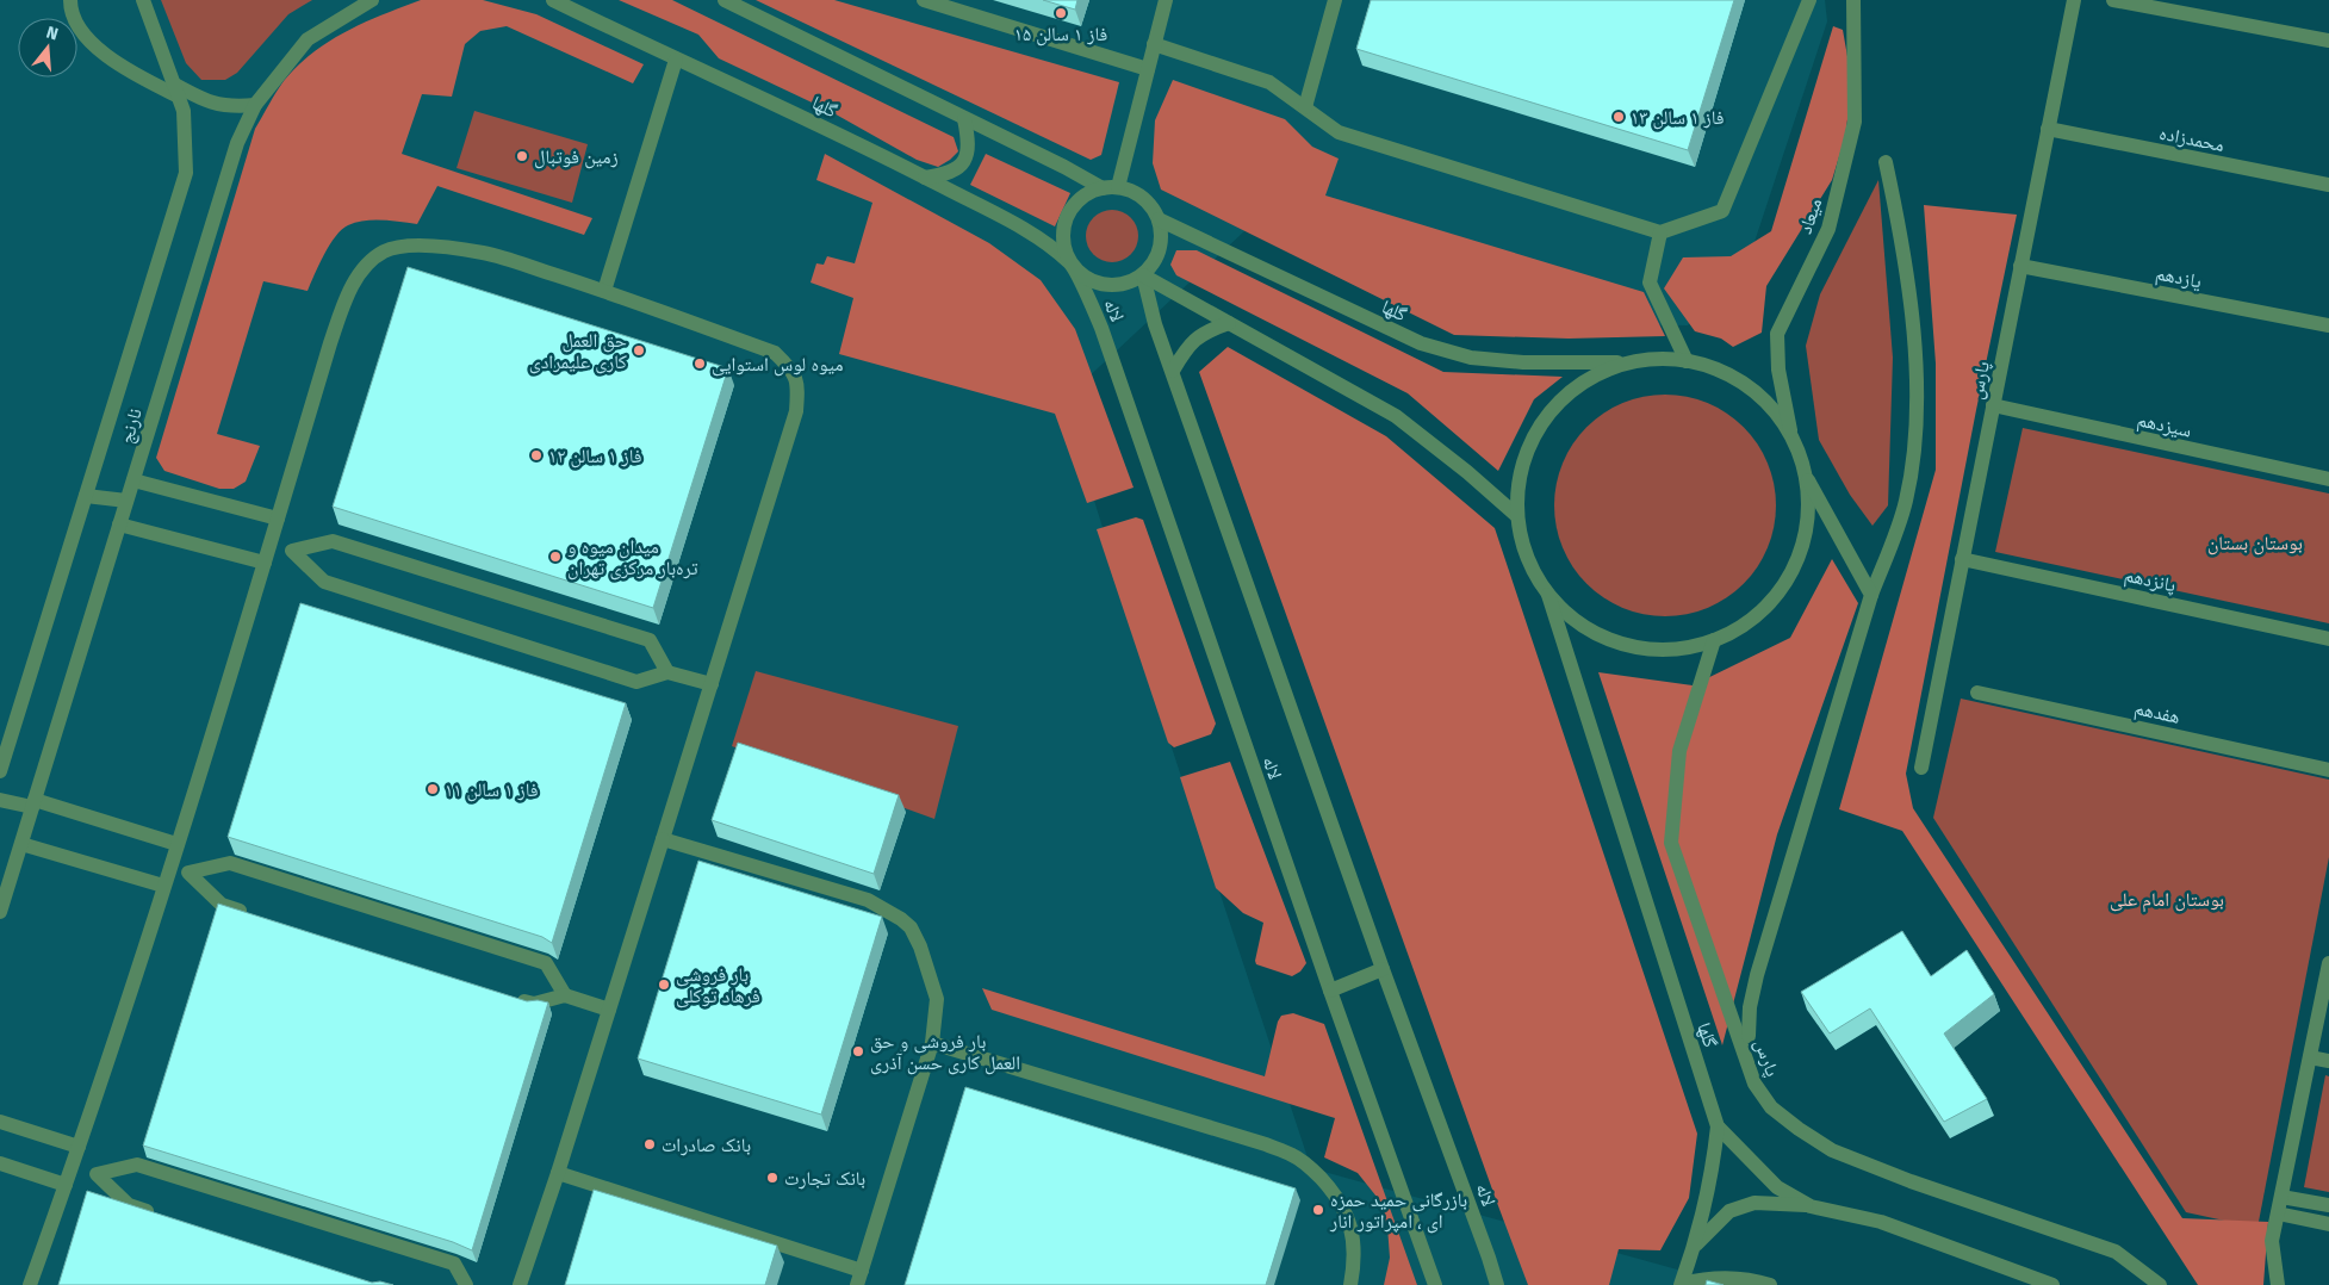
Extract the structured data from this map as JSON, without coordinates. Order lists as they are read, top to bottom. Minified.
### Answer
{"streets":{"street":["گلها","محمدزاده","میعاد","یازدهم","لاله","پارس","سیزدهم","نارنج","پانزدهم","هفدهم"]},"crossings":[["گلها","لاله"],["محمدزاده","پارس"],["یازدهم","پارس"],["پارس","سیزدهم"],["پارس","پانزدهم"]],"parks":["بوستان بستان","بوستان امام علی"],"places":["فاز ۱ سالن ۱۵","فاز ۱ سالن ۱۳","زمین فوتبال","حق العمل کاری علیمرادی","میوه لوس استوایی","فاز ۱ سالن ۱۲","میدان میوه و تره‌بار مرکزی تهران","فاز ۱ سالن ۱۱","بار فروشی فرهاد توکلی","بار فروشی و حق العمل کاری حسن آذری","بانک صادرات","بانک تجارت","بازرگانی حمید حمزه ای ، امپراتور انار"],"north":"top"}
